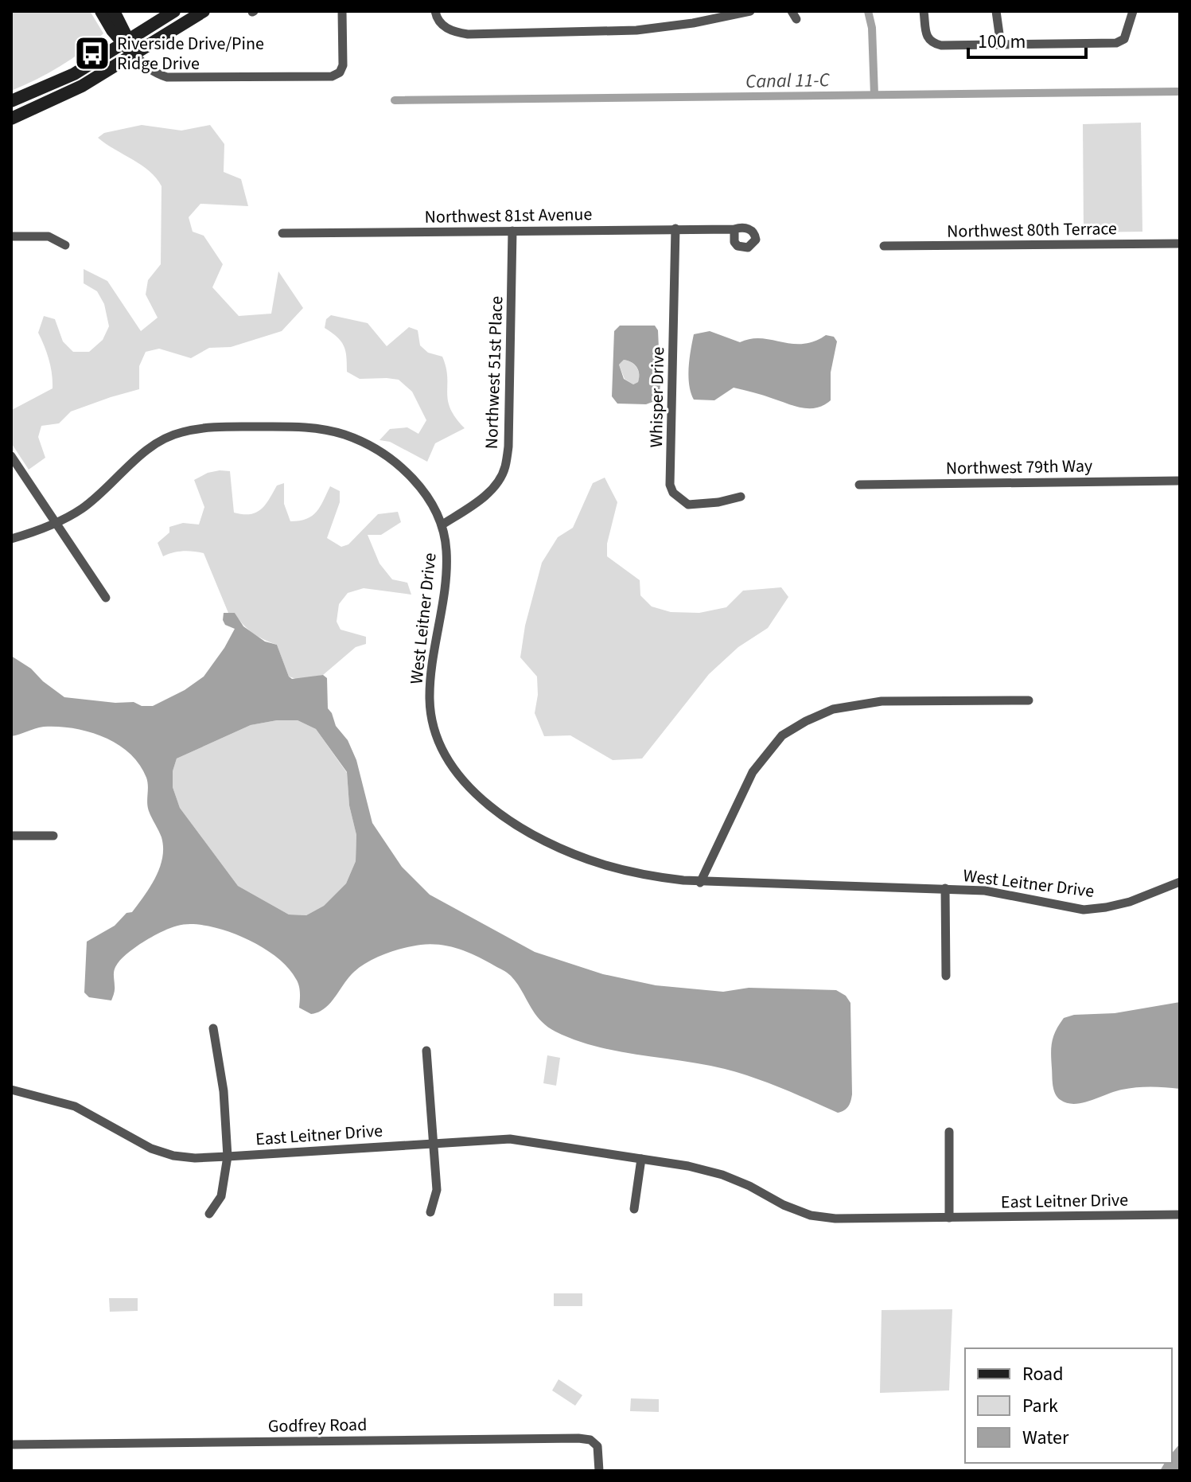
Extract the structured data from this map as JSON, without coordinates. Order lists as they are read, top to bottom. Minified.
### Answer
{"streets":{"street":["Northwest 81st Avenue","Northwest 80th Terrace","Northwest 51st Place","Whisper Drive","Northwest 79th Way","West Leitner Drive","East Leitner Drive","Godfrey Road"]},"crossings":[["Northwest 81st Avenue","Northwest 51st Place"],["Northwest 81st Avenue","Whisper Drive"],["Northwest 51st Place","West Leitner Drive"]],"water":["Canal 11-C"],"places":{"bus stop":["Riverside Drive/Pine Ridge Drive"]},"legend":["Road","Park","Water"],"scale_bar":"100 m"}
